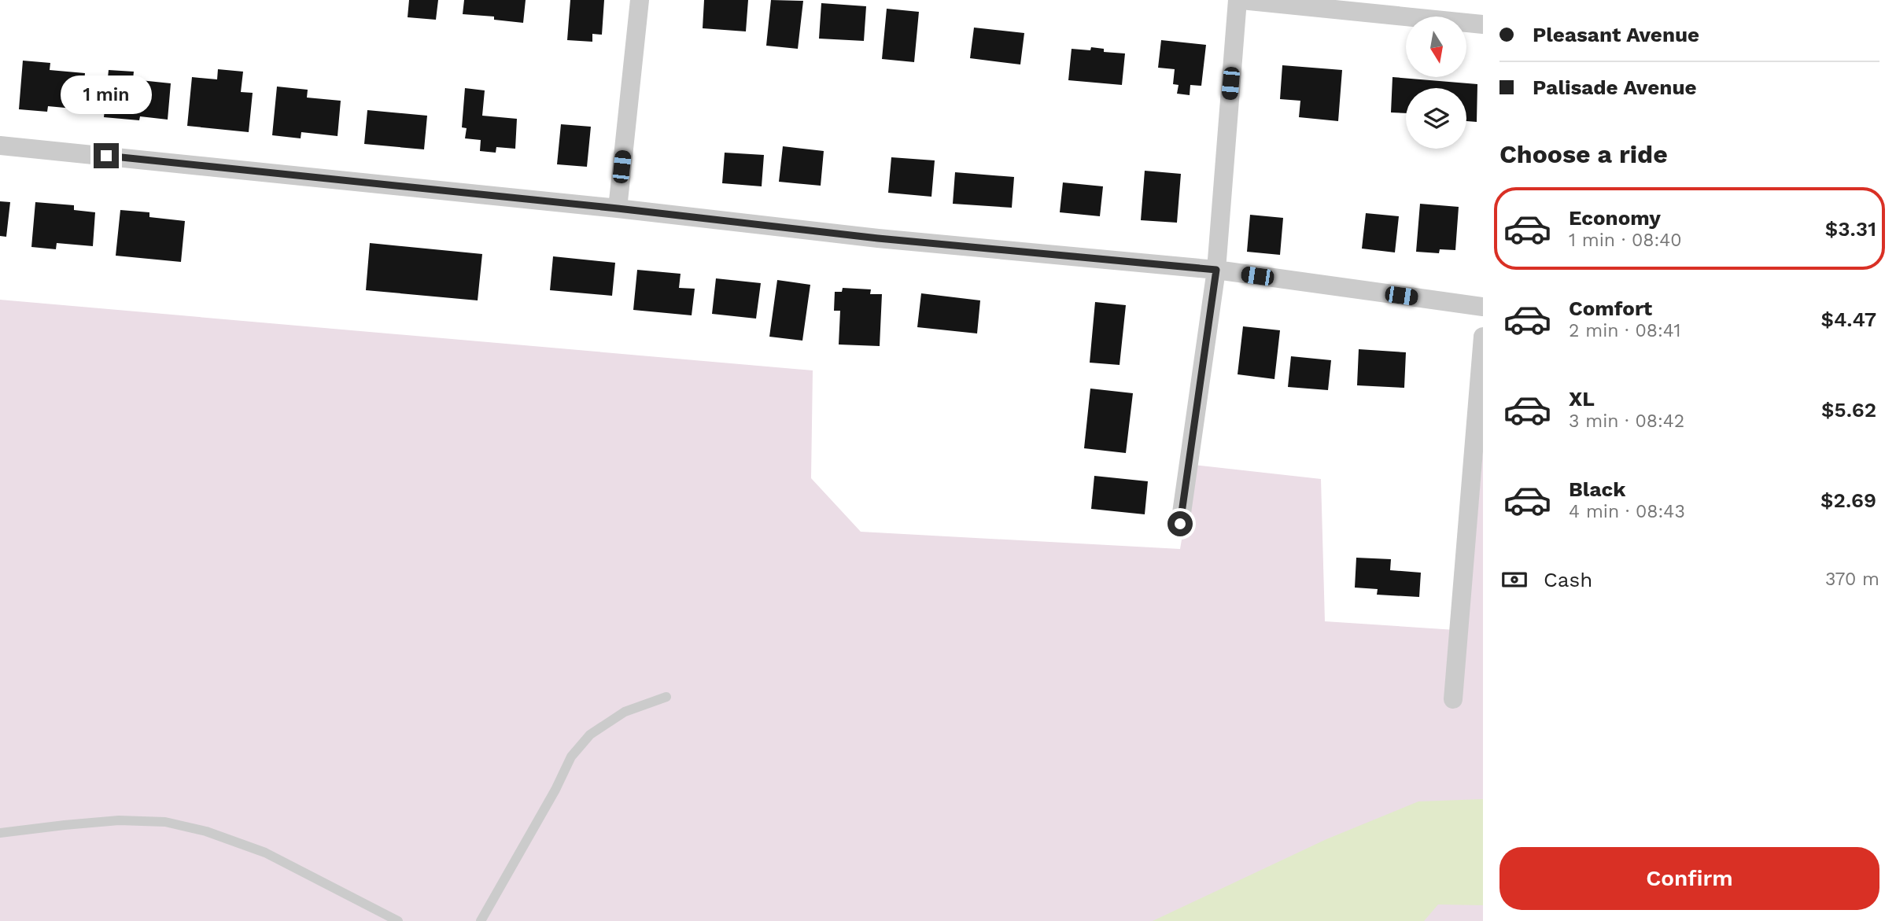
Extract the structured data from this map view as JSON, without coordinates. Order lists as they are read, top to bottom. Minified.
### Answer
{"north":"bottom","page":{"banner":["Pleasant Avenue","Palisade Avenue"],"bubble":"1 min","heading":"Choose a ride","list":[{"name":"Economy","note":"1 min · 08:40","value":"$3.31"},{"name":"Comfort","note":"2 min · 08:41","value":"$4.47"},{"name":"XL","note":"3 min · 08:42","value":"$5.62"},{"name":"Black","note":"4 min · 08:43","value":"$2.69"}],"pay":["Cash","370 m"],"buttons":"Confirm"}}
